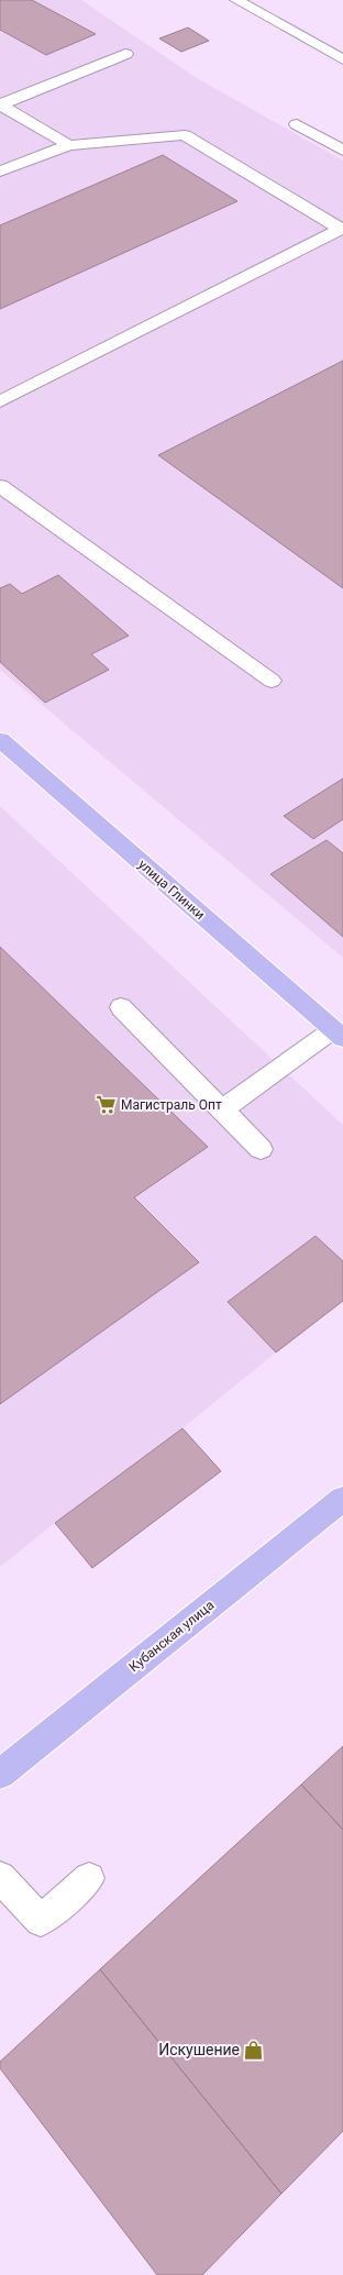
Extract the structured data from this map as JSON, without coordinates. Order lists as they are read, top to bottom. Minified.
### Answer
{"streets":{"main road":["улица Глинки","Кубанская улица"]},"places":{"supermarket":["Магистраль Опт"],"shop":["Искушение"]}}
